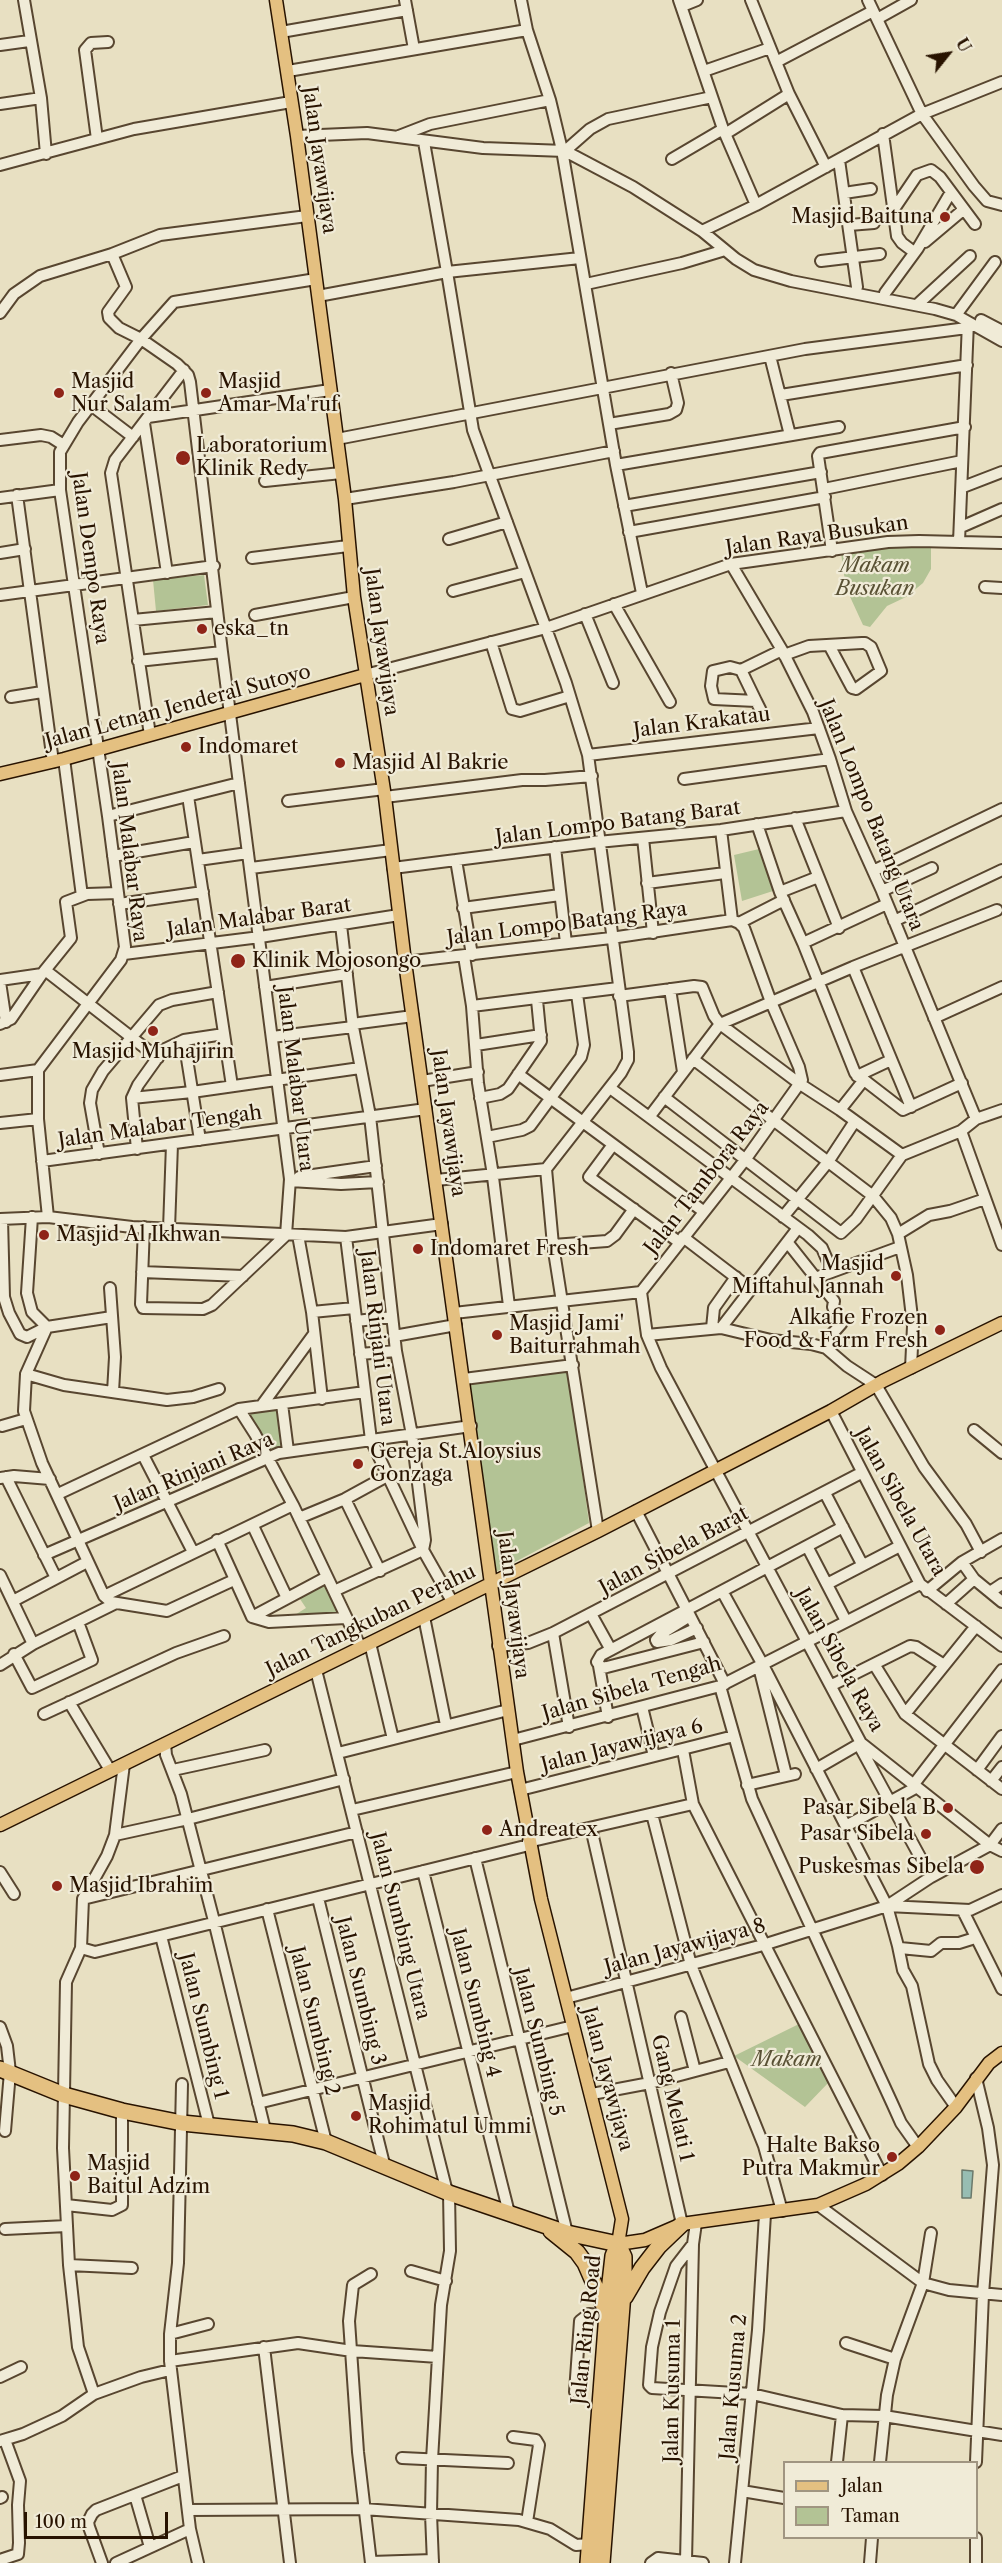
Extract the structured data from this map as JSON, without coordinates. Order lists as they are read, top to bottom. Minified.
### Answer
{"streets":{"highway":["Jalan Ring Road"],"main road":["Jalan Jayawijaya","Jalan Letnan Jenderal Sutoyo","Jalan Tangkuban Perahu"],"street":["Jalan Raya Busukan","Jalan Dempo Raya","Jalan Krakatau","Jalan Lompo Batang Utara","Jalan Lompo Batang Barat","Jalan Malabar Raya","Jalan Malabar Barat","Jalan Lompo Batang Raya","Jalan Malabar Utara","Jalan Malabar Tengah","Jalan Tambora Raya","Jalan Rinjani Utara","Jalan Rinjani Raya","Jalan Sibela Utara","Jalan Sibela Barat","Jalan Sibela Raya","Jalan Sibela Tengah","Jalan Jayawijaya 6","Jalan Sumbing Utara","Jalan Jayawijaya 8","Jalan Sumbing 3","Jalan Sumbing 4","Jalan Sumbing 2","Jalan Sumbing 1","Jalan Sumbing 5","Gang Melati 1","Jalan Kusuma 2","Jalan Kusuma 1"]},"crossings":[["Jalan Jayawijaya","Jalan Raya Busukan"],["Jalan Jayawijaya","Jalan Letnan Jenderal Sutoyo"],["Jalan Jayawijaya","Jalan Lompo Batang Barat"],["Jalan Jayawijaya","Jalan Malabar Barat"],["Jalan Jayawijaya","Jalan Lompo Batang Raya"],["Jalan Jayawijaya","Jalan Malabar Tengah"],["Jalan Jayawijaya","Jalan Rinjani Raya"],["Jalan Jayawijaya","Jalan Sibela Barat"],["Jalan Jayawijaya","Jalan Tangkuban Perahu"],["Jalan Jayawijaya","Jalan Sibela Tengah"],["Jalan Jayawijaya","Jalan Jayawijaya 6"],["Jalan Jayawijaya","Jalan Jayawijaya 8"],["Jalan Jayawijaya","Jalan Ring Road"],["Jalan Raya Busukan","Jalan Letnan Jenderal Sutoyo"],["Jalan Raya Busukan","Jalan Lompo Batang Utara"],["Jalan Dempo Raya","Jalan Letnan Jenderal Sutoyo"],["Jalan Dempo Raya","Jalan Malabar Raya"],["Jalan Letnan Jenderal Sutoyo","Jalan Malabar Raya"],["Jalan Letnan Jenderal Sutoyo","Jalan Malabar Utara"],["Jalan Krakatau","Jalan Lompo Batang Utara"],["Jalan Lompo Batang Utara","Jalan Lompo Batang Barat"],["Jalan Malabar Raya","Jalan Malabar Barat"],["Jalan Malabar Barat","Jalan Malabar Utara"],["Jalan Malabar Utara","Jalan Malabar Tengah"],["Jalan Tambora Raya","Jalan Sibela Raya"],["Jalan Rinjani Utara","Jalan Rinjani Raya"],["Jalan Rinjani Utara","Jalan Tangkuban Perahu"],["Jalan Sibela Utara","Jalan Sibela Barat"],["Jalan Sibela Utara","Jalan Tangkuban Perahu"],["Jalan Sibela Utara","Jalan Sibela Tengah"],["Jalan Sibela Barat","Jalan Sibela Raya"],["Jalan Tangkuban Perahu","Jalan Sibela Raya"],["Jalan Tangkuban Perahu","Jalan Sumbing Utara"],["Jalan Sibela Raya","Jalan Sibela Tengah"],["Jalan Jayawijaya 8","Gang Melati 1"],["Gang Melati 1","Jalan Kusuma 1"]],"parks":["Makam Busukan","Makam"],"places":["Masjid Baituna","Masjid Nur Salam","Masjid Amar Ma'ruf","Laboratorium Klinik Redy","eska_tn","Indomaret","Masjid Al Bakrie","Klinik Mojosongo","Masjid Muhajirin","Masjid Al Ikhwan","Indomaret Fresh","Masjid Miftahul Jannah","Alkafie Frozen Food & Farm Fresh","Masjid Jami' Baiturrahmah","Gereja St.Aloysius Gonzaga","Pasar Sibela B","Andreatex","Pasar Sibela","Puskesmas Sibela","Masjid Ibrahim","Masjid Rohimatul Ummi","Halte Bakso Putra Makmur","Masjid Baitul Adzim"],"legend":["Jalan","Taman"],"scale_bar":"100 m","north":"top right"}
